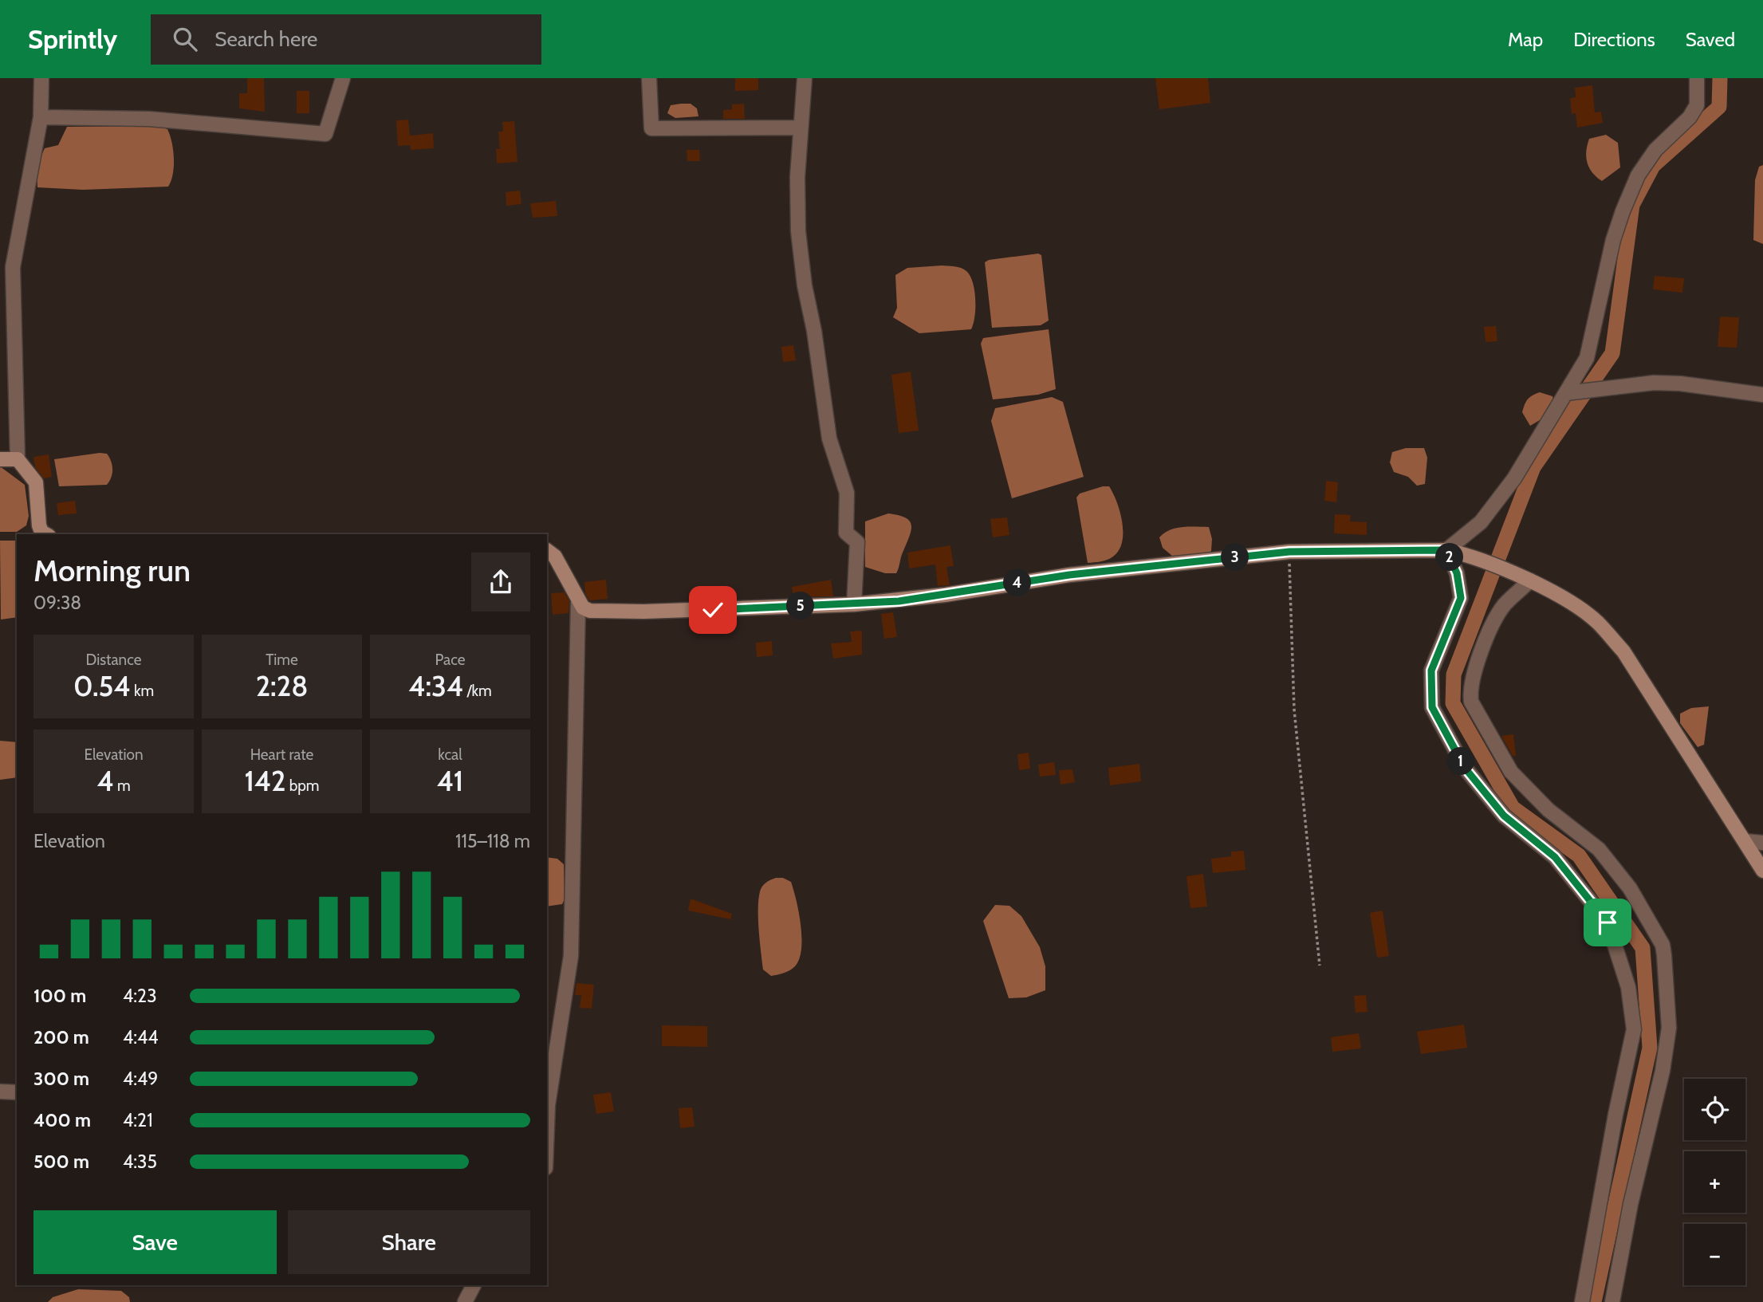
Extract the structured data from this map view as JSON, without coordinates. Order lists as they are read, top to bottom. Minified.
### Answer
{"page":{"header":"Sprintly","search":"Search here","nav":["Map","Directions","Saved"],"heading":["Morning run","09:38"],"pins":["2","3","4","5","1"],"stats":[["Distance","0.54 km"],["Time","2:28"],["Pace","4:34 /km"],["Elevation","4 m"],["Heart rate","142 bpm"],["kcal","41"]],"chart":["Elevation","115–118 m"],"list":[{"name":"100 m","note":"4:23"},{"name":"200 m","note":"4:44"},{"name":"300 m","note":"4:49"},{"name":"400 m","note":"4:21"},{"name":"500 m","note":"4:35"}],"map_buttons":["+","−"],"buttons":["Save","Share"]}}
